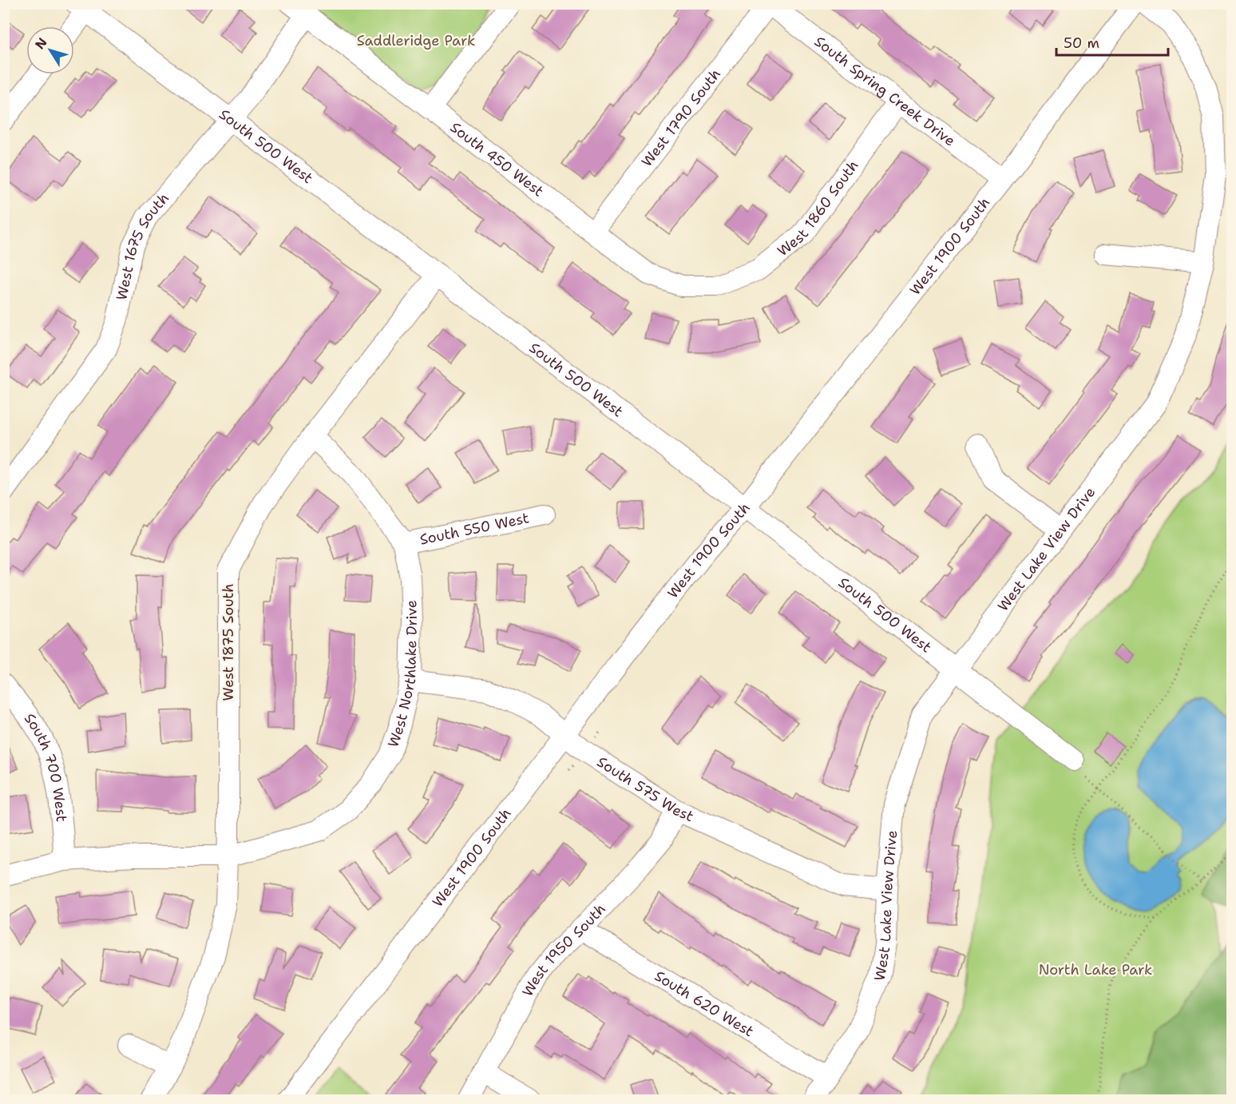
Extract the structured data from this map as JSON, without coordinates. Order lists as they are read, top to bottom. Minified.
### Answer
{"streets":{"street":["South Spring Creek Drive","West 1790 South","South 500 West","South 450 West","West 1860 South","West 1900 South","West 1675 South","South 550 West","West Lake View Drive","West 1875 South","West Northlake Drive","South 700 West","South 575 West","West 1950 South","South 620 West"]},"crossings":[["South Spring Creek Drive","West 1790 South"],["South Spring Creek Drive","West 1860 South"],["South Spring Creek Drive","West 1900 South"],["West 1790 South","South 450 West"],["South 500 West","West 1900 South"],["South 500 West","West 1675 South"],["South 500 West","West Lake View Drive"],["South 500 West","West 1875 South"],["South 450 West","West 1860 South"],["South 450 West","West 1675 South"],["West 1900 South","South 575 West"],["South 550 West","West Northlake Drive"],["West Lake View Drive","South 575 West"],["West Lake View Drive","South 620 West"],["West 1875 South","West Northlake Drive"],["West Northlake Drive","South 575 West"],["South 575 West","West 1950 South"],["West 1950 South","South 620 West"]],"parks":["Saddleridge Park","North Lake Park"],"scale_bar":"50 m","north":"top left"}
